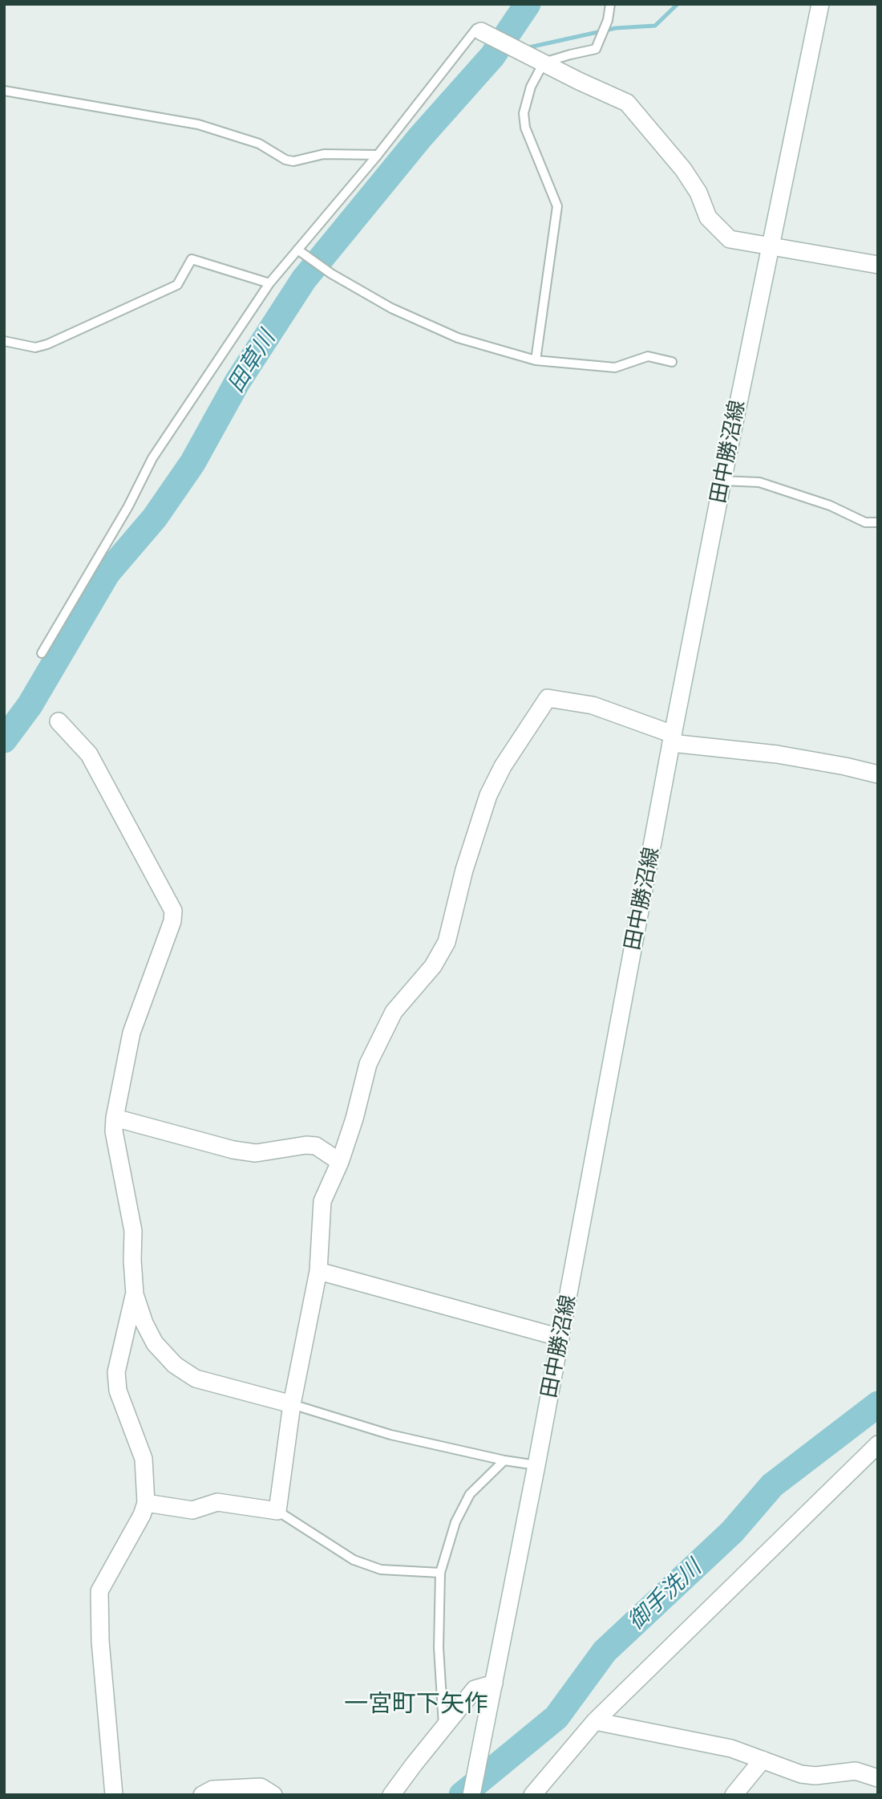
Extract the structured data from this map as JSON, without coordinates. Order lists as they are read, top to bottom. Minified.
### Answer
{"streets":{"street":["田中勝沼線"]},"districts":["一宮町下矢作"],"water":["田草川","御手洗川"]}
